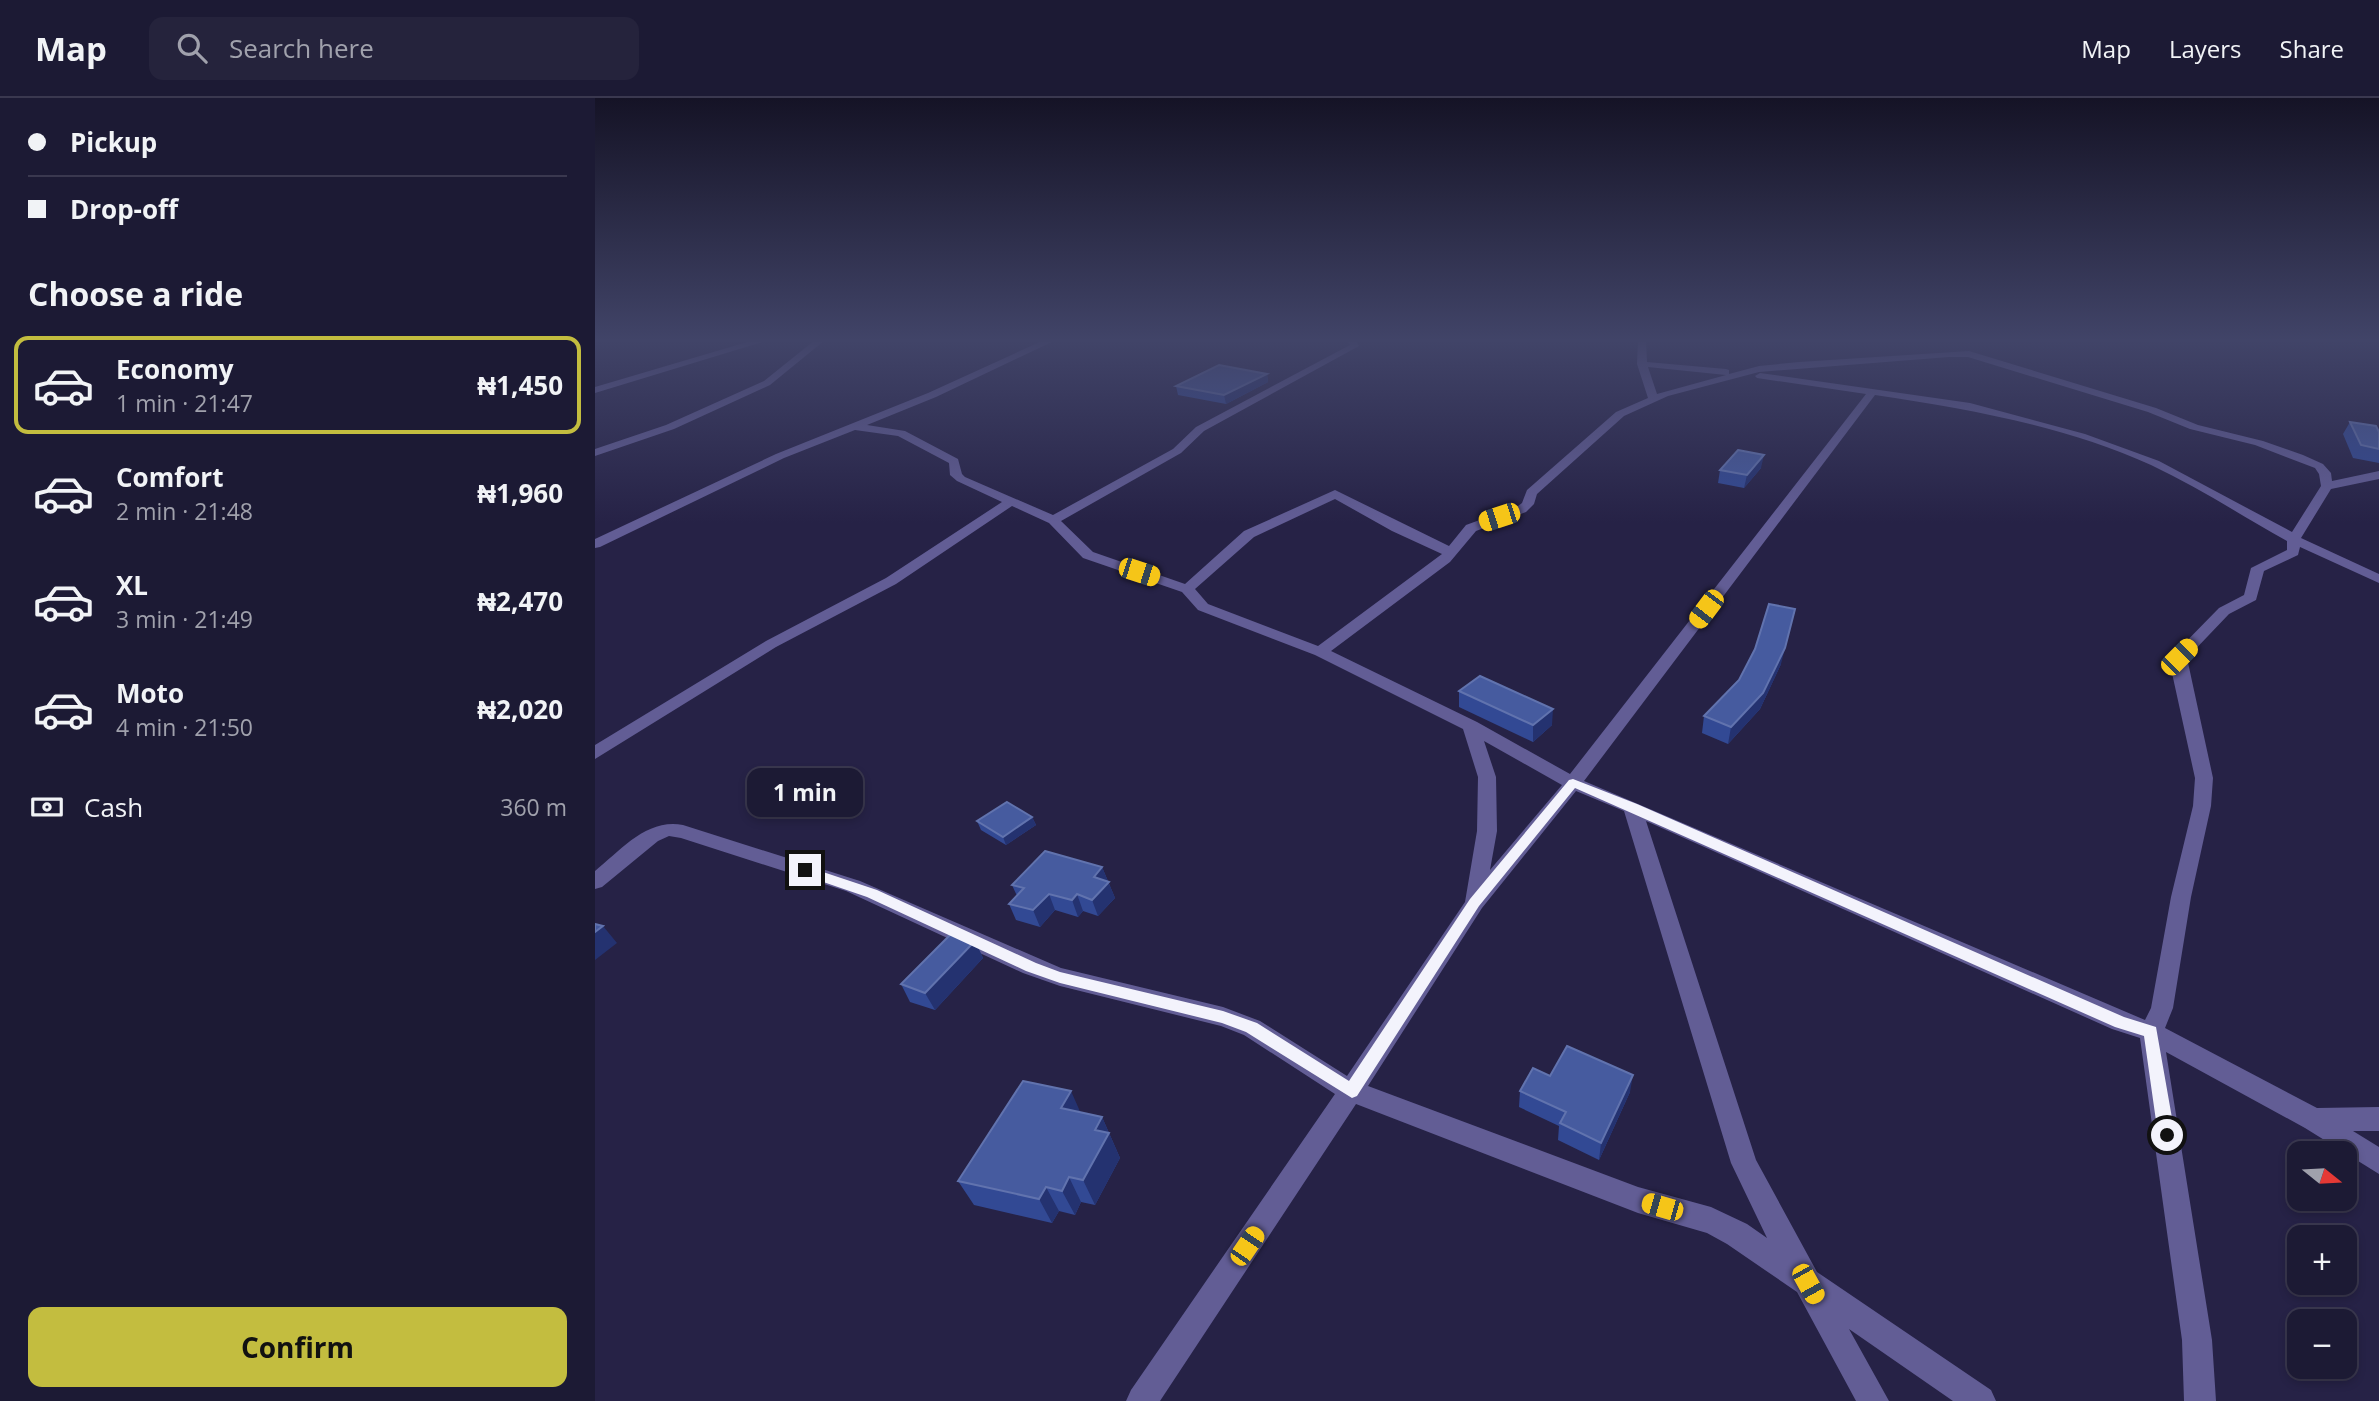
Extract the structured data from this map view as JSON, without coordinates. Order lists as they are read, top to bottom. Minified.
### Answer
{"north":"right","page":{"header":"Map","search":"Search here","nav":["Map","Layers","Share"],"banner":["Pickup","Drop-off"],"heading":"Choose a ride","list":[{"name":"Economy","note":"1 min · 21:47","value":"₦1,450"},{"name":"Comfort","note":"2 min · 21:48","value":"₦1,960"},{"name":"XL","note":"3 min · 21:49","value":"₦2,470"},{"name":"Moto","note":"4 min · 21:50","value":"₦2,020"}],"pay":["Cash","360 m"],"bubble":"1 min","map_buttons":["+","−"],"buttons":"Confirm"}}
